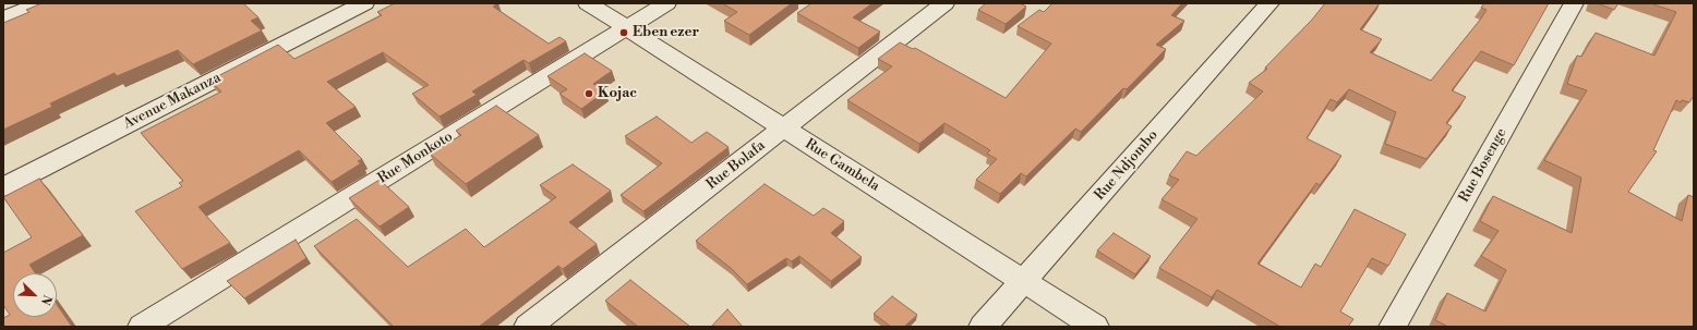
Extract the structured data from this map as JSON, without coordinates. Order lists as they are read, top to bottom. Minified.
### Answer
{"streets":{"street":["Avenue Makanza","Rue Monkoto","Rue Bolafa","Rue Gambela","Rue Ndjombo","Rue Bosenge"]},"crossings":[["Rue Monkoto","Rue Gambela"],["Rue Bolafa","Rue Gambela"],["Rue Gambela","Rue Ndjombo"]],"places":["Eben ezer","Kojac"],"north":"bottom right"}
